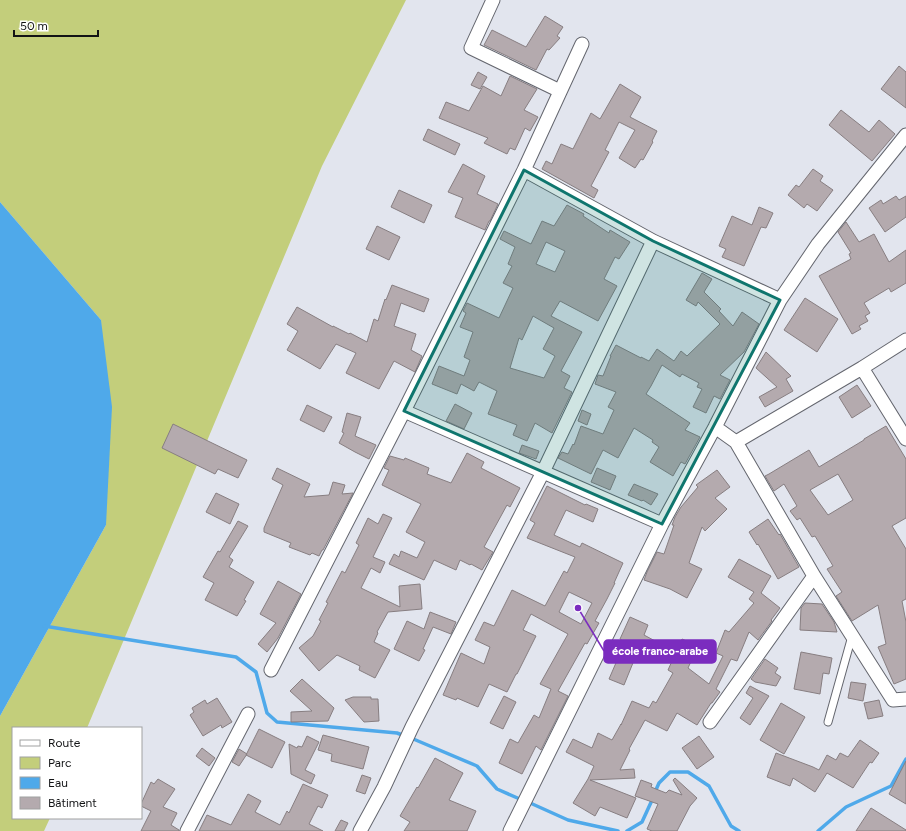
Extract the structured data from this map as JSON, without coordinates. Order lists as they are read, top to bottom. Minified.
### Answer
{"places":["école franco-arabe"],"legend":["Route","Parc","Eau","Bâtiment"],"scale_bar":"50 m"}
